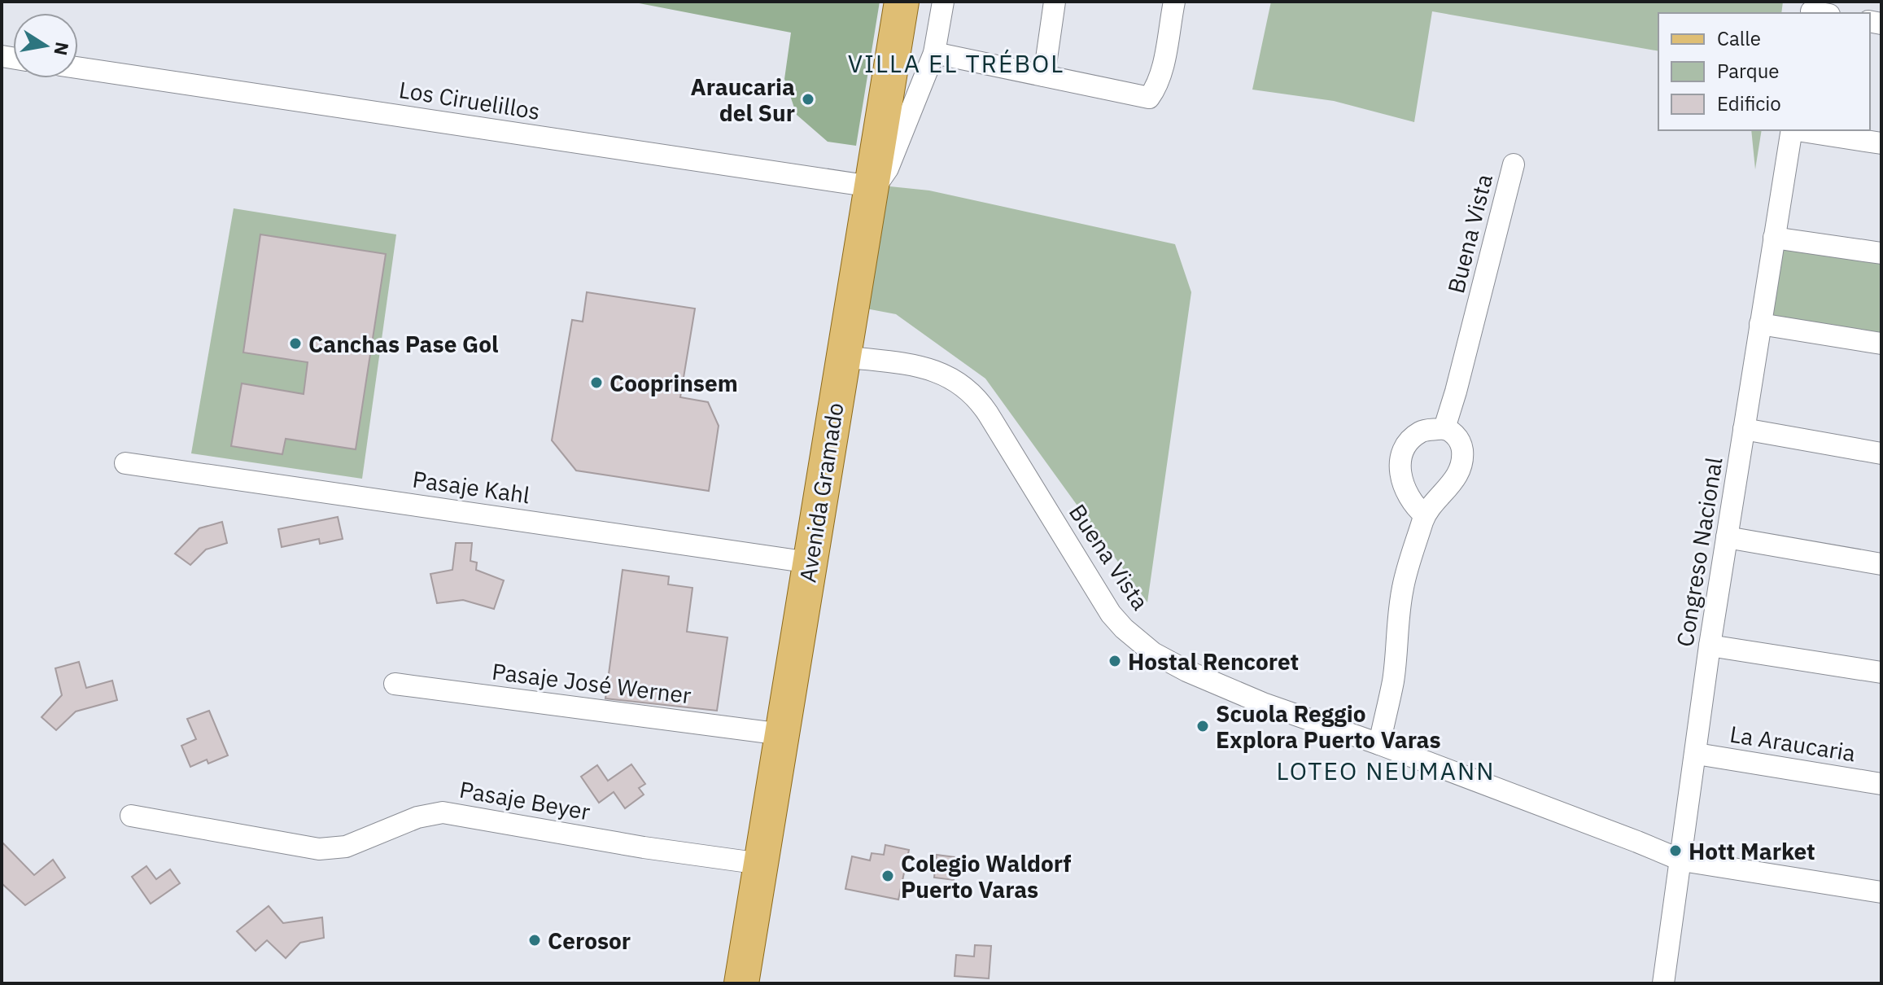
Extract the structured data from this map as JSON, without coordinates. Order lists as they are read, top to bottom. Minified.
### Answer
{"streets":{"main road":["Avenida Gramado"],"street":["Los Ciruelillos","Buena Vista","Pasaje Kahl","Congreso Nacional","Pasaje José Werner","La Araucaria","Pasaje Beyer"]},"crossings":[["Los Ciruelillos","Avenida Gramado"],["Buena Vista","Avenida Gramado"],["Buena Vista","Congreso Nacional"],["Pasaje Kahl","Avenida Gramado"],["Avenida Gramado","Pasaje José Werner"],["Avenida Gramado","Pasaje Beyer"],["Congreso Nacional","La Araucaria"]],"districts":["VILLA EL TRÉBOL","LOTEO NEUMANN"],"places":["Araucaria del Sur","Canchas Pase Gol","Cooprinsem","Hostal Rencoret","Scuola Reggio Explora Puerto Varas","Hott Market","Colegio Waldorf Puerto Varas","Cerosor"],"legend":["Calle","Parque","Edificio"],"north":"right"}
